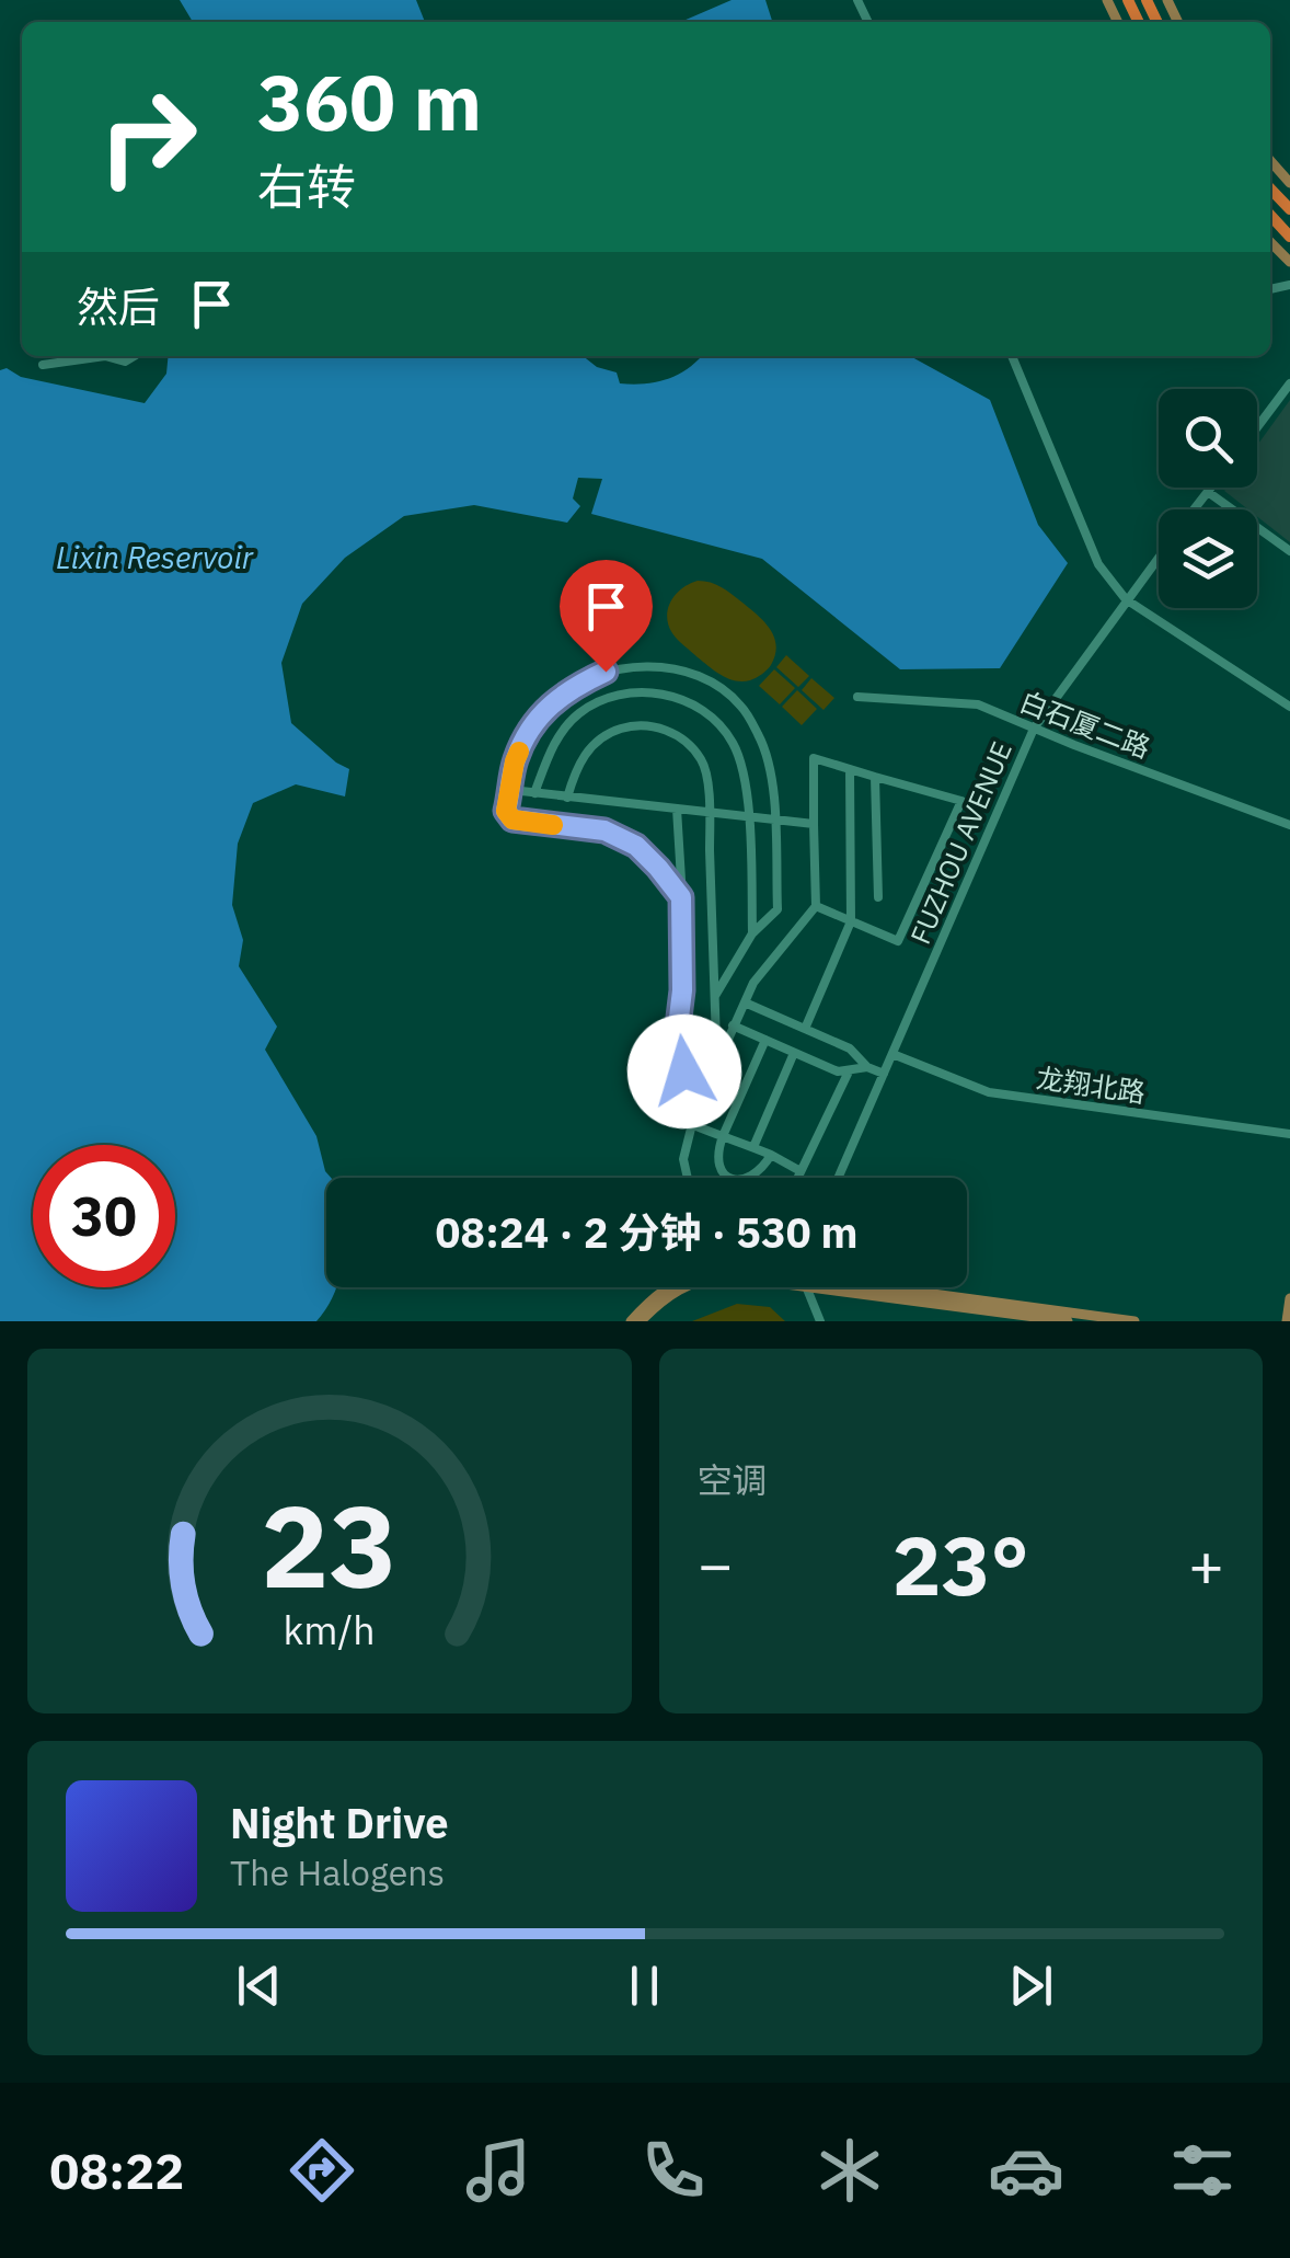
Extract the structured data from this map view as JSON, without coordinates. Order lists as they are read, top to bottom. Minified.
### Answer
{"streets":{"street":["白石厦二路","FUZHOU AVENUE","龙翔北路"]},"crossings":[["白石厦二路","FUZHOU AVENUE"],["FUZHOU AVENUE","龙翔北路"]],"water":["Lixin Reservoir"],"page":{"turn":["360 m","右转"],"then":"然后","limit":"30","trip":"08:24 · 2 分钟 · 530 m","tile":"空调","heat":["−","23°","+"],"song":["Night Drive","The Halogens"],"tabs":"08:22","gauge":["23","km/h"]}}
